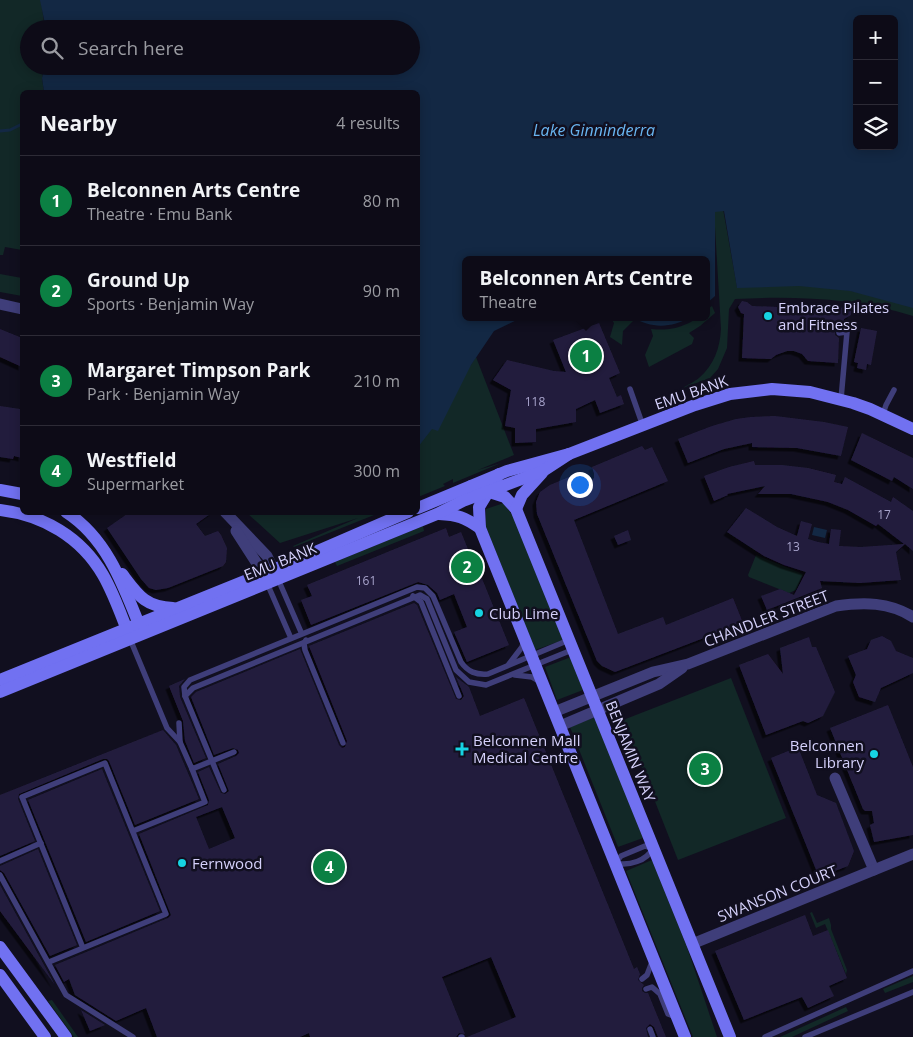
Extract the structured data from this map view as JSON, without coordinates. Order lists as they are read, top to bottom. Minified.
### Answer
{"streets":{"main road":["EMU BANK","BENJAMIN WAY"],"street":["CHANDLER STREET","SWANSON COURT"]},"crossings":[["CHANDLER STREET","BENJAMIN WAY"],["BENJAMIN WAY","SWANSON COURT"]],"water":["Lake Ginninderra"],"places":{"other":["Embrace Pilates and Fitness","Club Lime","Belconnen Library","Fernwood"],"health":["Belconnen Mall Medical Centre"]},"house_numbers":["118","17","13","161"],"page":{"map_buttons":["+","−"],"search":"Search here","heading":["Nearby","4 results"],"list":[{"mark":"1","name":"Belconnen Arts Centre","note":"Theatre · Emu Bank","value":"80 m"},{"mark":"2","name":"Ground Up","note":"Sports · Benjamin Way","value":"90 m"},{"mark":"3","name":"Margaret Timpson Park","note":"Park · Benjamin Way","value":"210 m"},{"mark":"4","name":"Westfield","note":"Supermarket","value":"300 m"}],"popup":["Belconnen Arts Centre","Theatre"],"pins":["1","2","3","4"]}}
